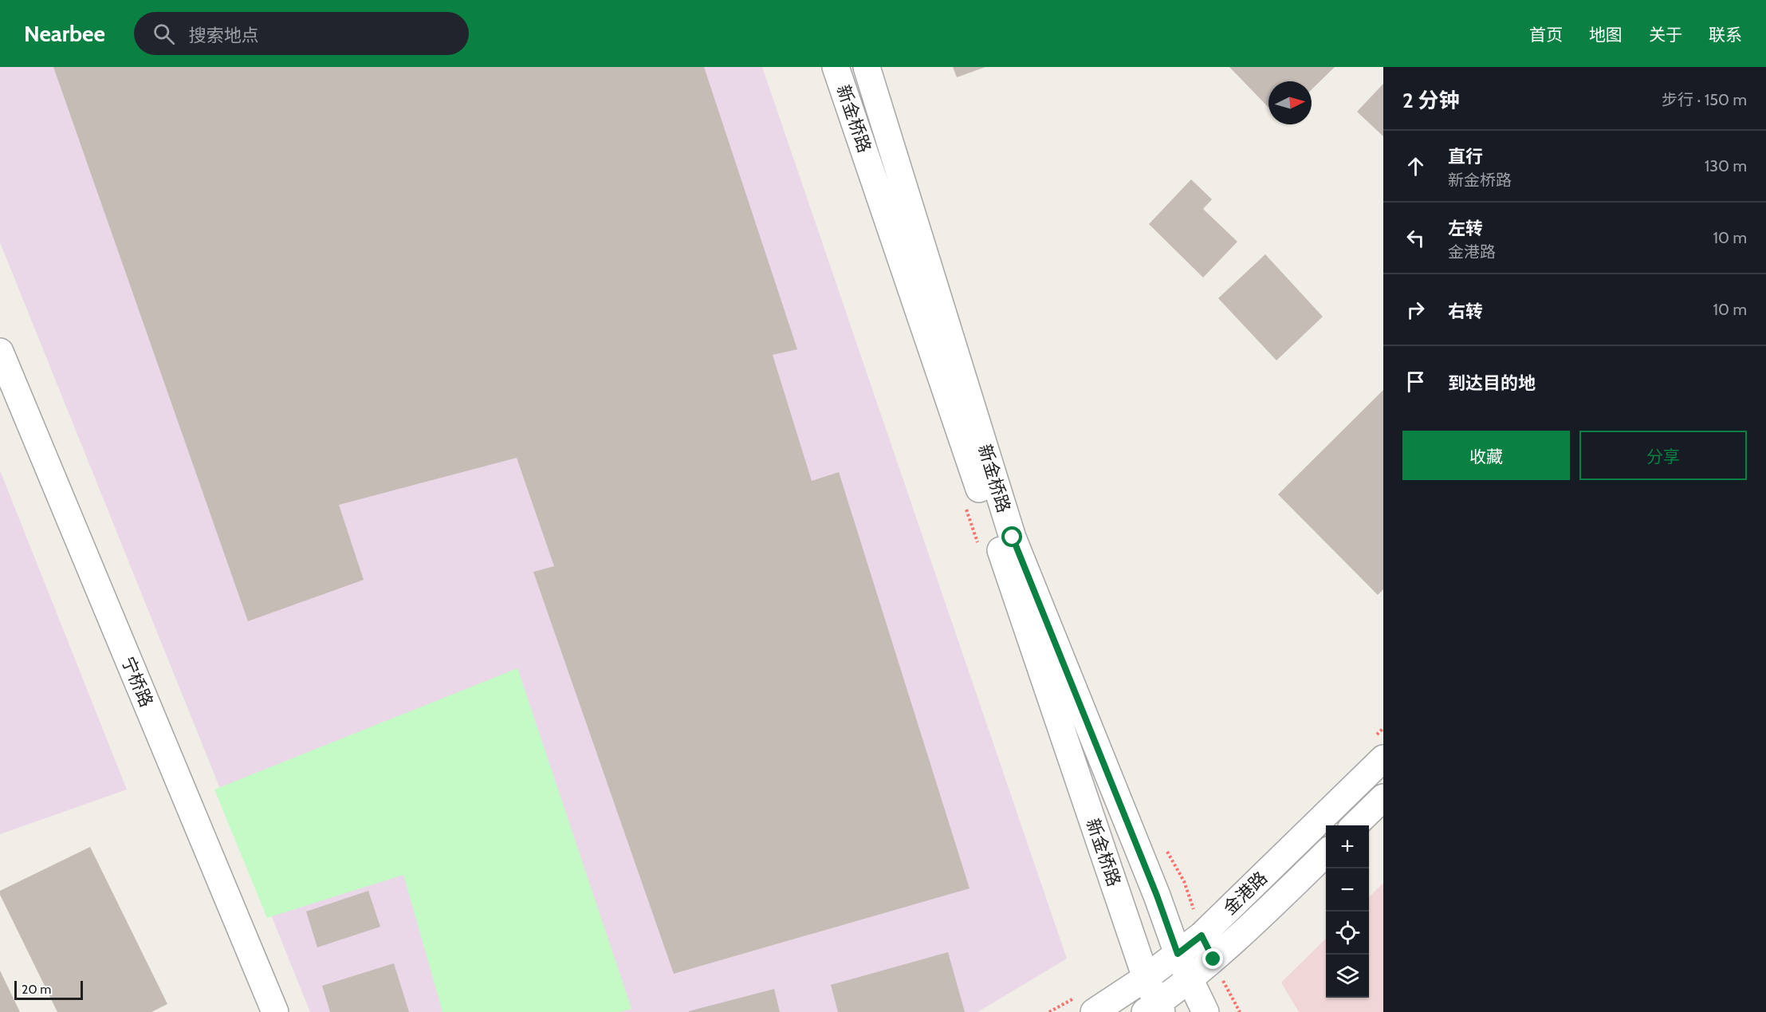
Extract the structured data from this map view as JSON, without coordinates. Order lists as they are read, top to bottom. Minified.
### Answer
{"streets":{"street":["新金桥路","宁桥路","金港路"]},"crossings":[["新金桥路","金港路"]],"scale_bar":"20 m","north":"right","page":{"header":"Nearbee","search":"搜索地点","nav":["首页","地图","关于","联系"],"heading":["2 分钟","步行 · 150 m"],"list":[["直行","新金桥路","130 m"],["左转","金港路","10 m"],["右转","10 m"],"到达目的地"],"buttons":["收藏","分享"],"map_buttons":["+","−"],"scale":"20 m"}}
